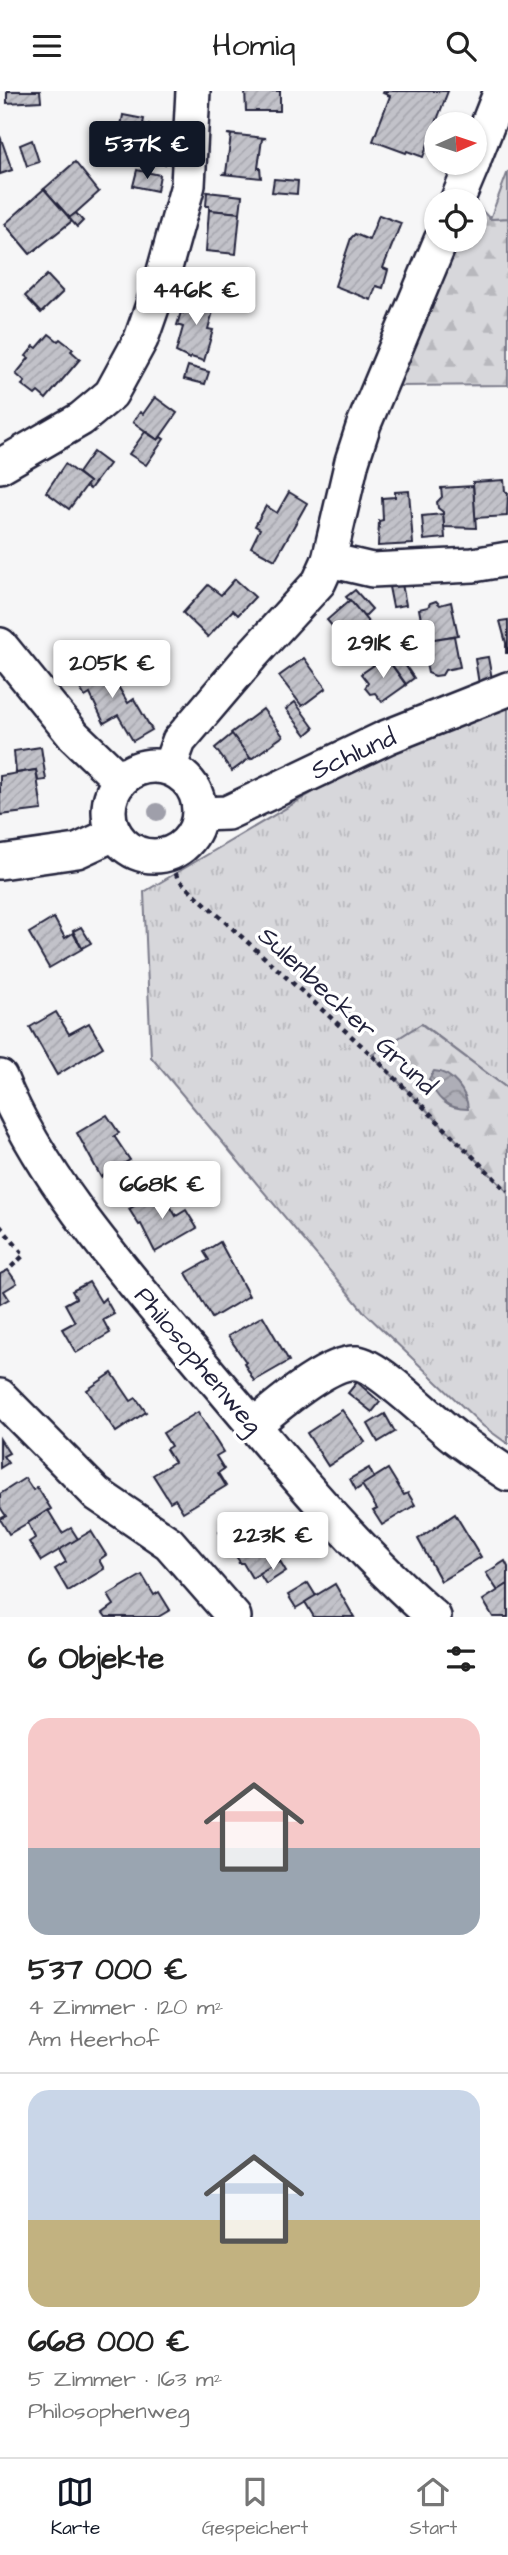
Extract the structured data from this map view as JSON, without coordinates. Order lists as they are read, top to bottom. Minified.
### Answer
{"streets":{"street":["Schlund","Philosophenweg"],"path":["Sulenbecker Grund"]},"crossings":[["Schlund","Sulenbecker Grund"]],"north":"right","page":{"header":"Homiq","price":["537K €","446K €","291K €","205K €","668K €","223K €"],"heading":"6 Objekte","list":[{"name":"537 000 €","note":"4 Zimmer · 120 m² · Am Heerhof"},{"name":"668 000 €","note":"5 Zimmer · 163 m² · Philosophenweg"}],"tabs":["Karte","Gespeichert","Start"]}}
